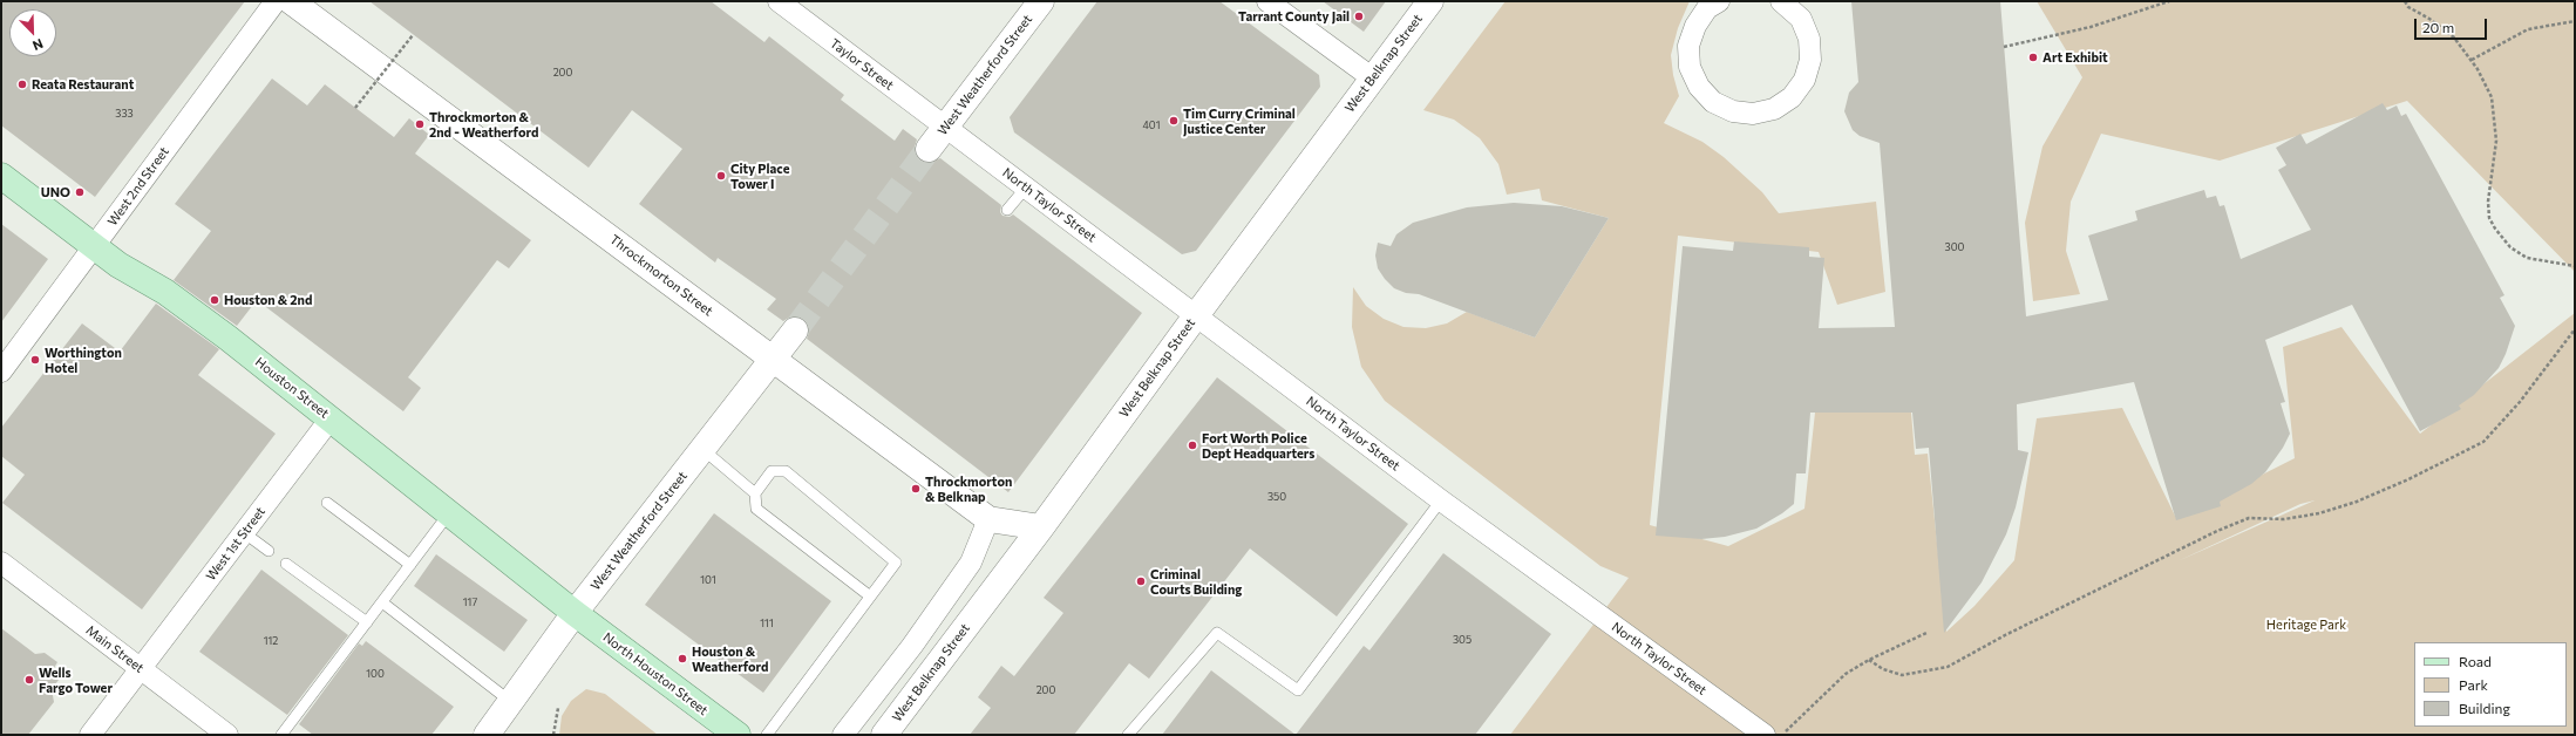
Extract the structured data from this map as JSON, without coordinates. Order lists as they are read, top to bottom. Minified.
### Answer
{"streets":{"main road":["West Belknap Street","West Weatherford Street","Throckmorton Street","Houston Street","North Houston Street"],"street":["Taylor Street","West 2nd Street","North Taylor Street","West 1st Street","Main Street"]},"crossings":[["West Belknap Street","North Taylor Street"],["West Belknap Street","Throckmorton Street"],["Taylor Street","West Weatherford Street"],["Taylor Street","North Taylor Street"],["West Weatherford Street","North Taylor Street"],["West Weatherford Street","Throckmorton Street"],["West Weatherford Street","Houston Street"],["West Weatherford Street","North Houston Street"],["West 2nd Street","Houston Street"],["Houston Street","West 1st Street"],["Houston Street","North Houston Street"],["West 1st Street","Main Street"]],"parks":["Heritage Park"],"places":["Tarrant County Jail","Art Exhibit","Reata Restaurant","Tim Curry Criminal Justice Center","Throckmorton & 2nd - Weatherford","City Place Tower I","UNO","Houston & 2nd","Worthington Hotel","Fort Worth Police Dept Headquarters","Throckmorton & Belknap","Criminal Courts Building","Houston & Weatherford","Wells Fargo Tower"],"house_numbers":["200","333","401","300","350","101","117","111","305","112","100","200"],"legend":["Road","Park","Building"],"scale_bar":"20 m","north":"bottom right"}
